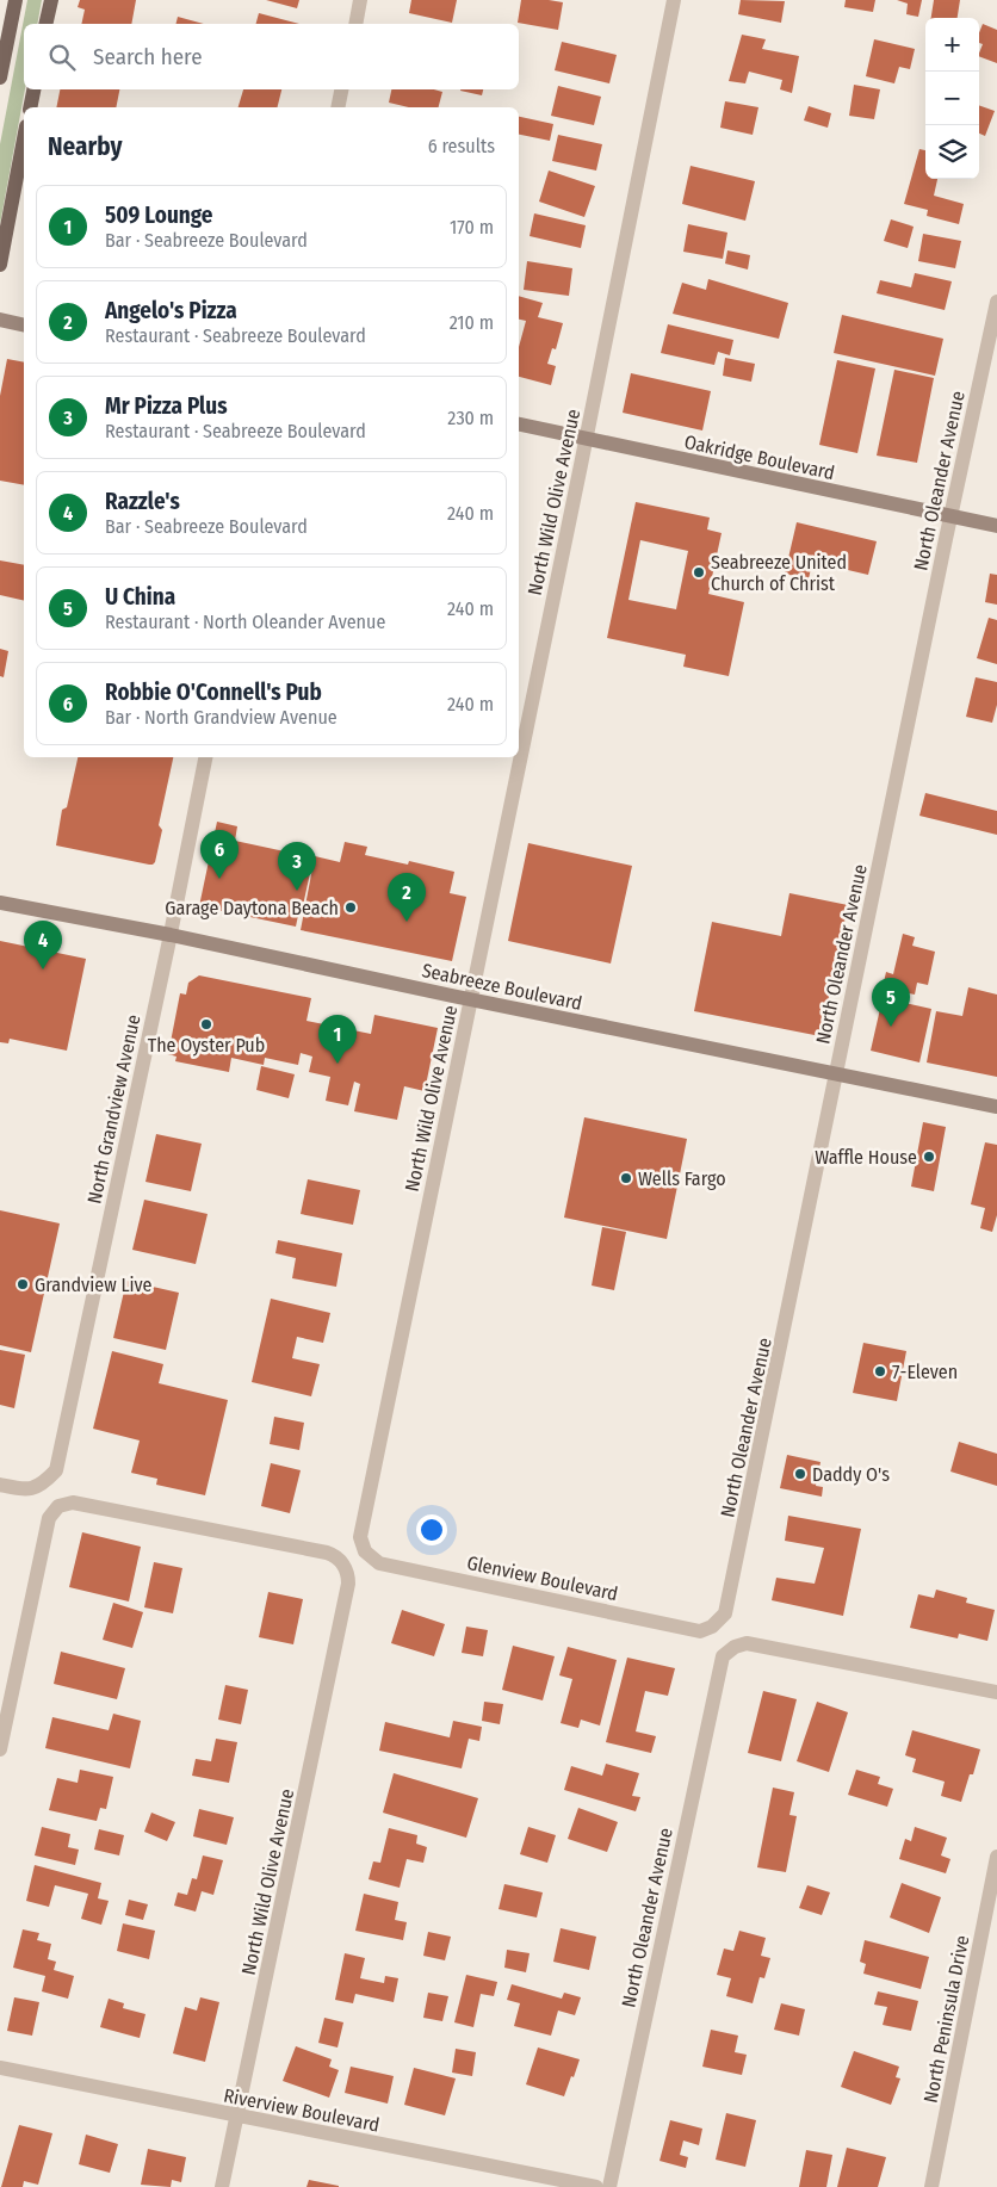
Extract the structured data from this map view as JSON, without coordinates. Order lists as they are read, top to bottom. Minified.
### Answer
{"streets":{"main road":["Oakridge Boulevard","Seabreeze Boulevard"],"street":["North Oleander Avenue","North Wild Olive Avenue","North Grandview Avenue","Glenview Boulevard","North Peninsula Drive","Riverview Boulevard"]},"crossings":[["Oakridge Boulevard","North Oleander Avenue"],["Oakridge Boulevard","North Wild Olive Avenue"],["North Oleander Avenue","Seabreeze Boulevard"],["North Oleander Avenue","Glenview Boulevard"],["North Wild Olive Avenue","Seabreeze Boulevard"],["North Wild Olive Avenue","Glenview Boulevard"],["North Wild Olive Avenue","Riverview Boulevard"],["Seabreeze Boulevard","North Grandview Avenue"]],"places":["Seabreeze United Church of Christ","Garage Daytona Beach","The Oyster Pub","Waffle House","Wells Fargo","Grandview Live","7-Eleven","Daddy O's"],"page":{"map_buttons":["+","−"],"search":"Search here","heading":["Nearby","6 results"],"list":[{"mark":"1","name":"509 Lounge","note":"Bar · Seabreeze Boulevard","value":"170 m"},{"mark":"2","name":"Angelo's Pizza","note":"Restaurant · Seabreeze Boulevard","value":"210 m"},{"mark":"3","name":"Mr Pizza Plus","note":"Restaurant · Seabreeze Boulevard","value":"230 m"},{"mark":"4","name":"Razzle's","note":"Bar · Seabreeze Boulevard","value":"240 m"},{"mark":"5","name":"U China","note":"Restaurant · North Oleander Avenue","value":"240 m"},{"mark":"6","name":"Robbie O'Connell's Pub","note":"Bar · North Grandview Avenue","value":"240 m"}],"pins":["6","3","2","4","5","1"]}}
